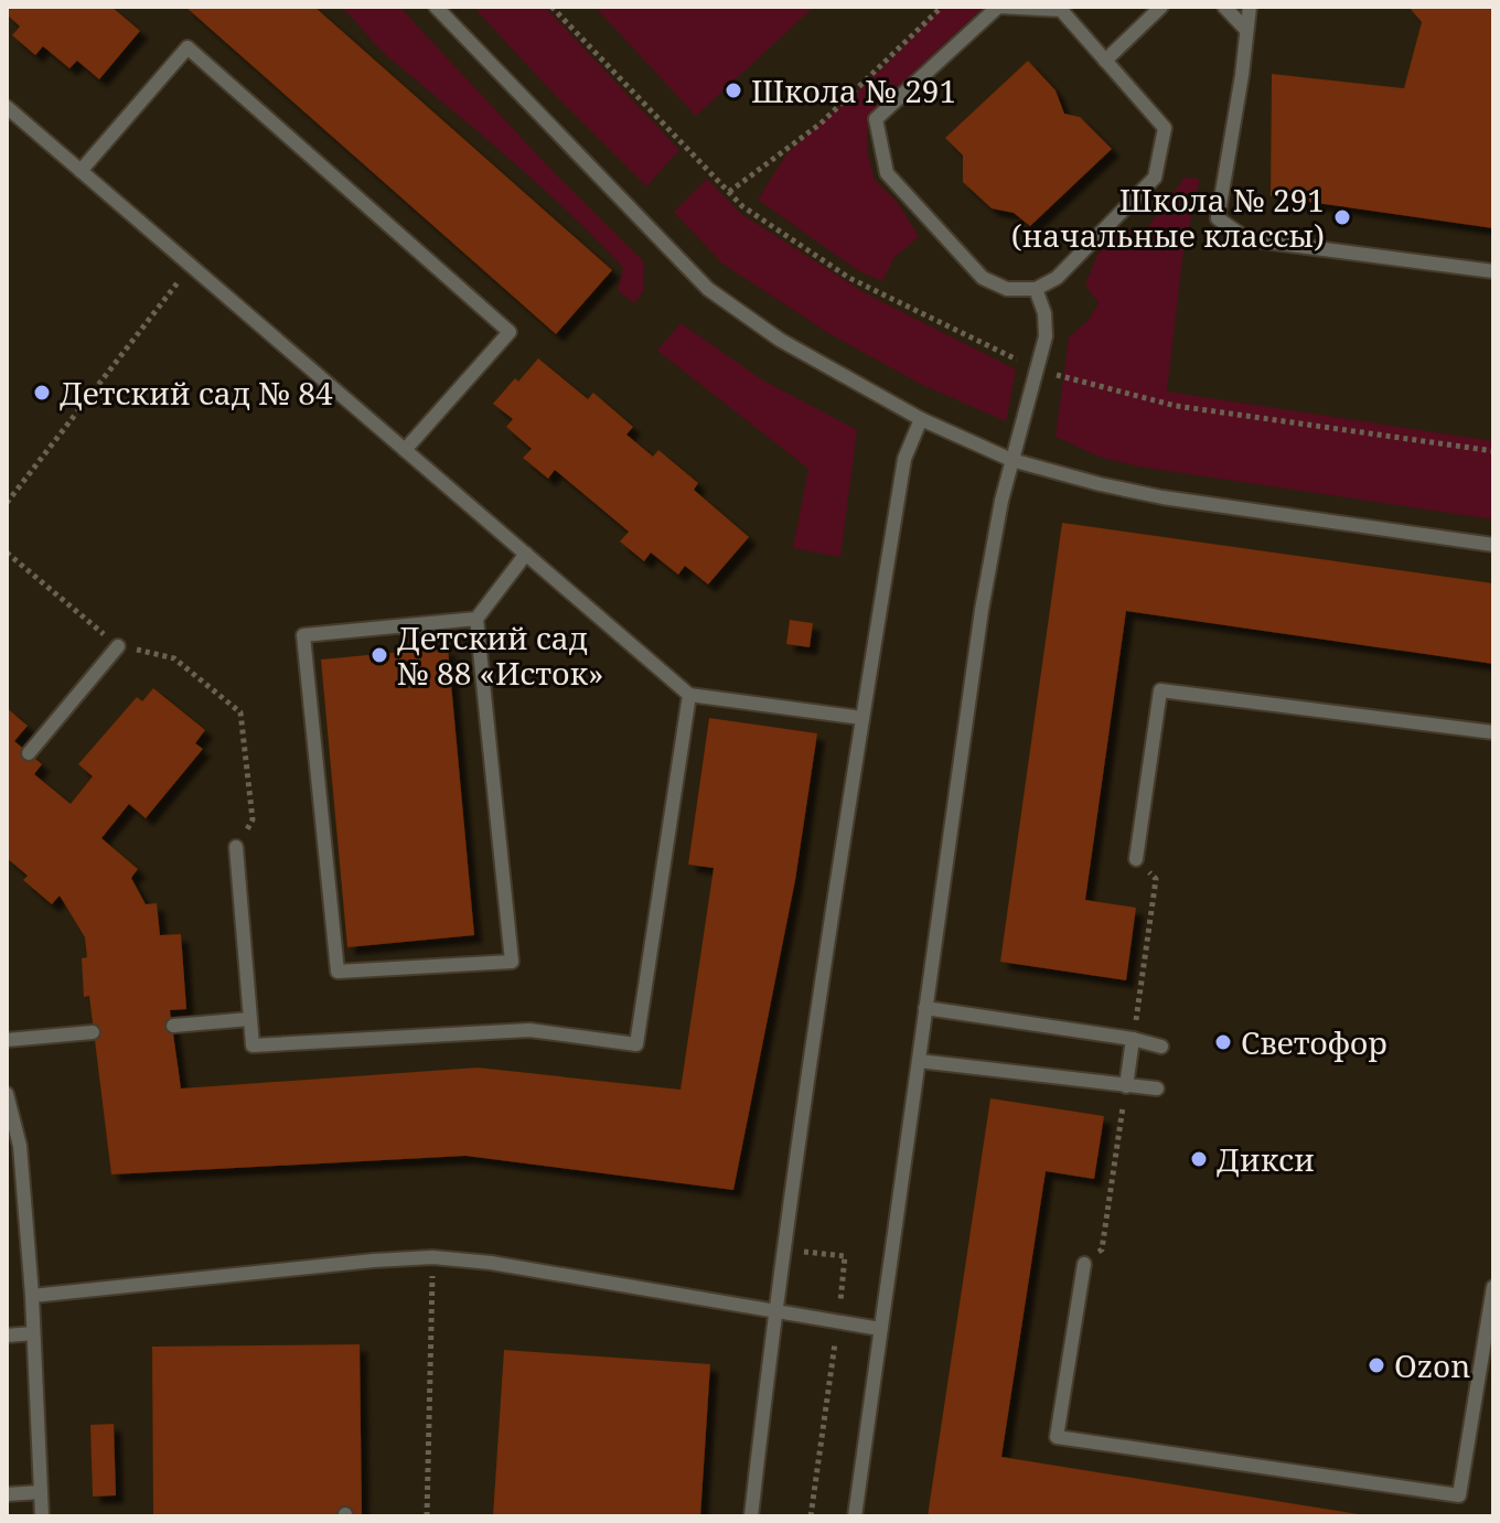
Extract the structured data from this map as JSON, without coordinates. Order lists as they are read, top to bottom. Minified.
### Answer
{"places":["Школа № 291","Школа № 291 (начальные классы)","Детский сад № 84","Детский сад № 88 «Исток»","Светофор","Дикси","Ozon"]}
